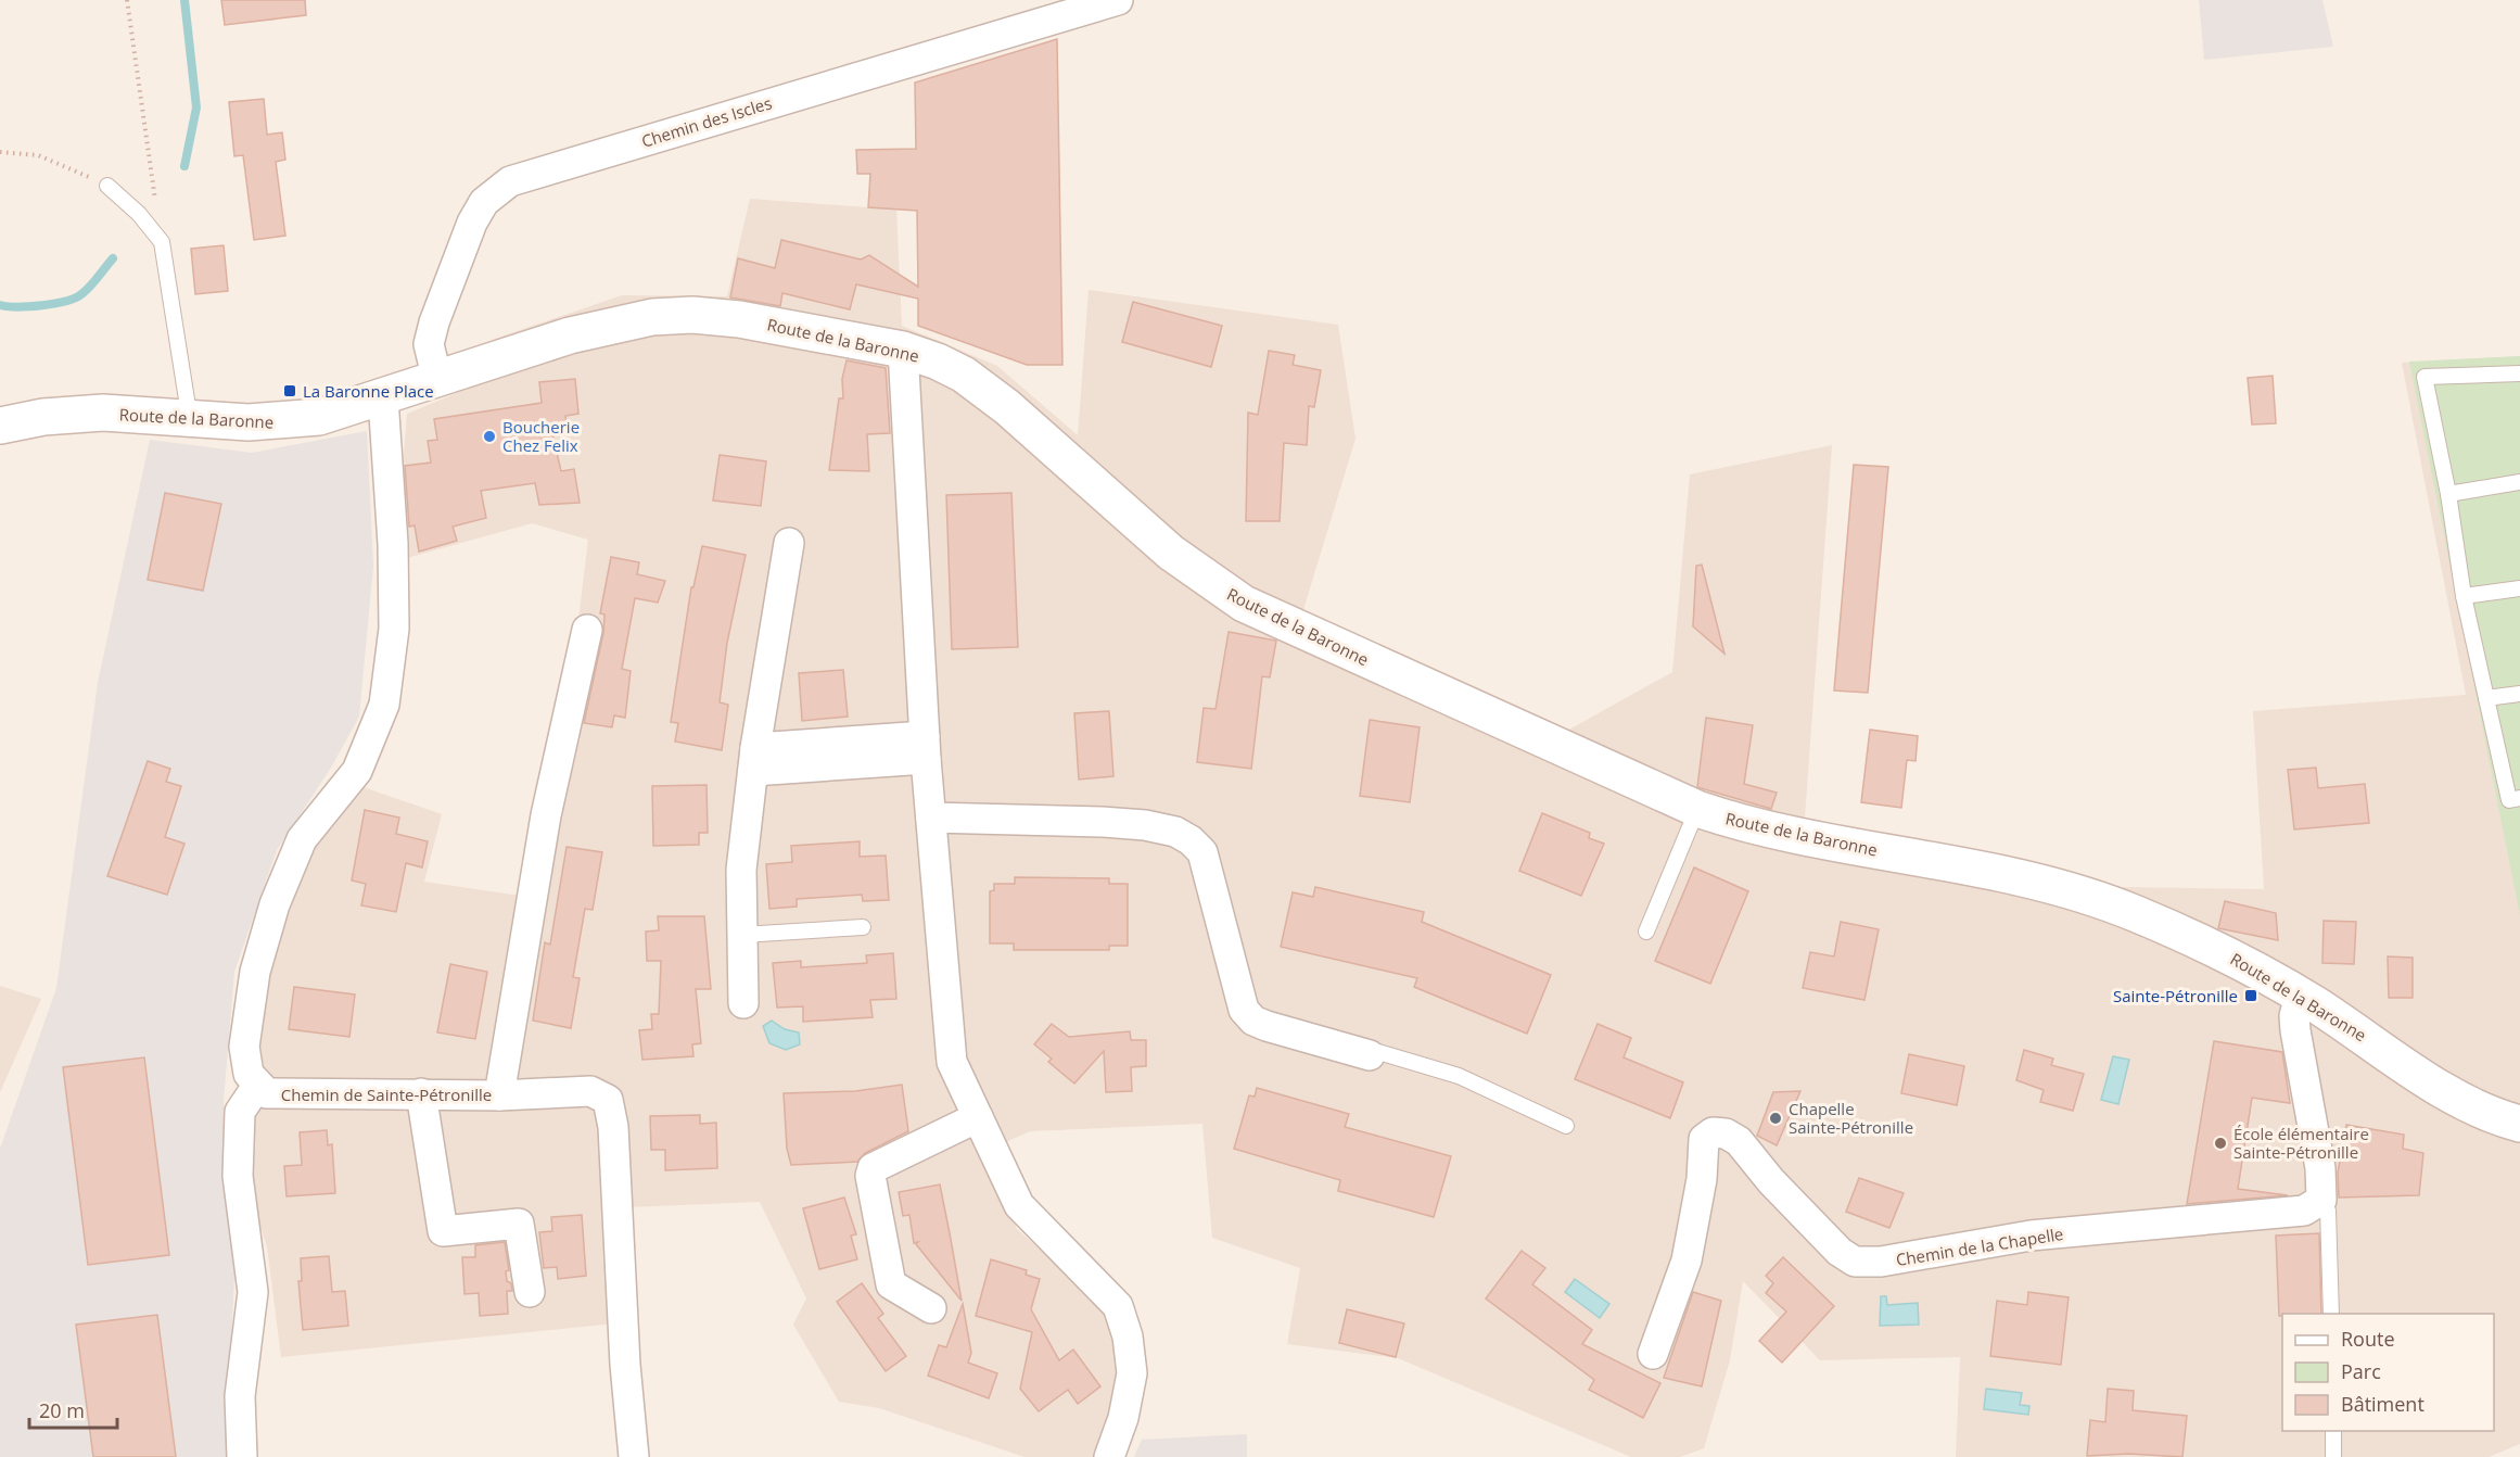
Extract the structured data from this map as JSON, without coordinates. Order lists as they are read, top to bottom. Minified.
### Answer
{"streets":{"main road":["Route de la Baronne"],"street":["Chemin des Iscles","Chemin de Sainte-Pétronille","Chemin de la Chapelle"]},"crossings":[["Chemin des Iscles","Route de la Baronne"],["Route de la Baronne","Chemin de Sainte-Pétronille"]],"places":{"transit":["La Baronne Place","Sainte-Pétronille"],"other":["Boucherie Chez Felix","Chapelle Sainte-Pétronille","École élémentaire Sainte-Pétronille"]},"legend":["Route","Parc","Bâtiment"],"scale_bar":"20 m"}
